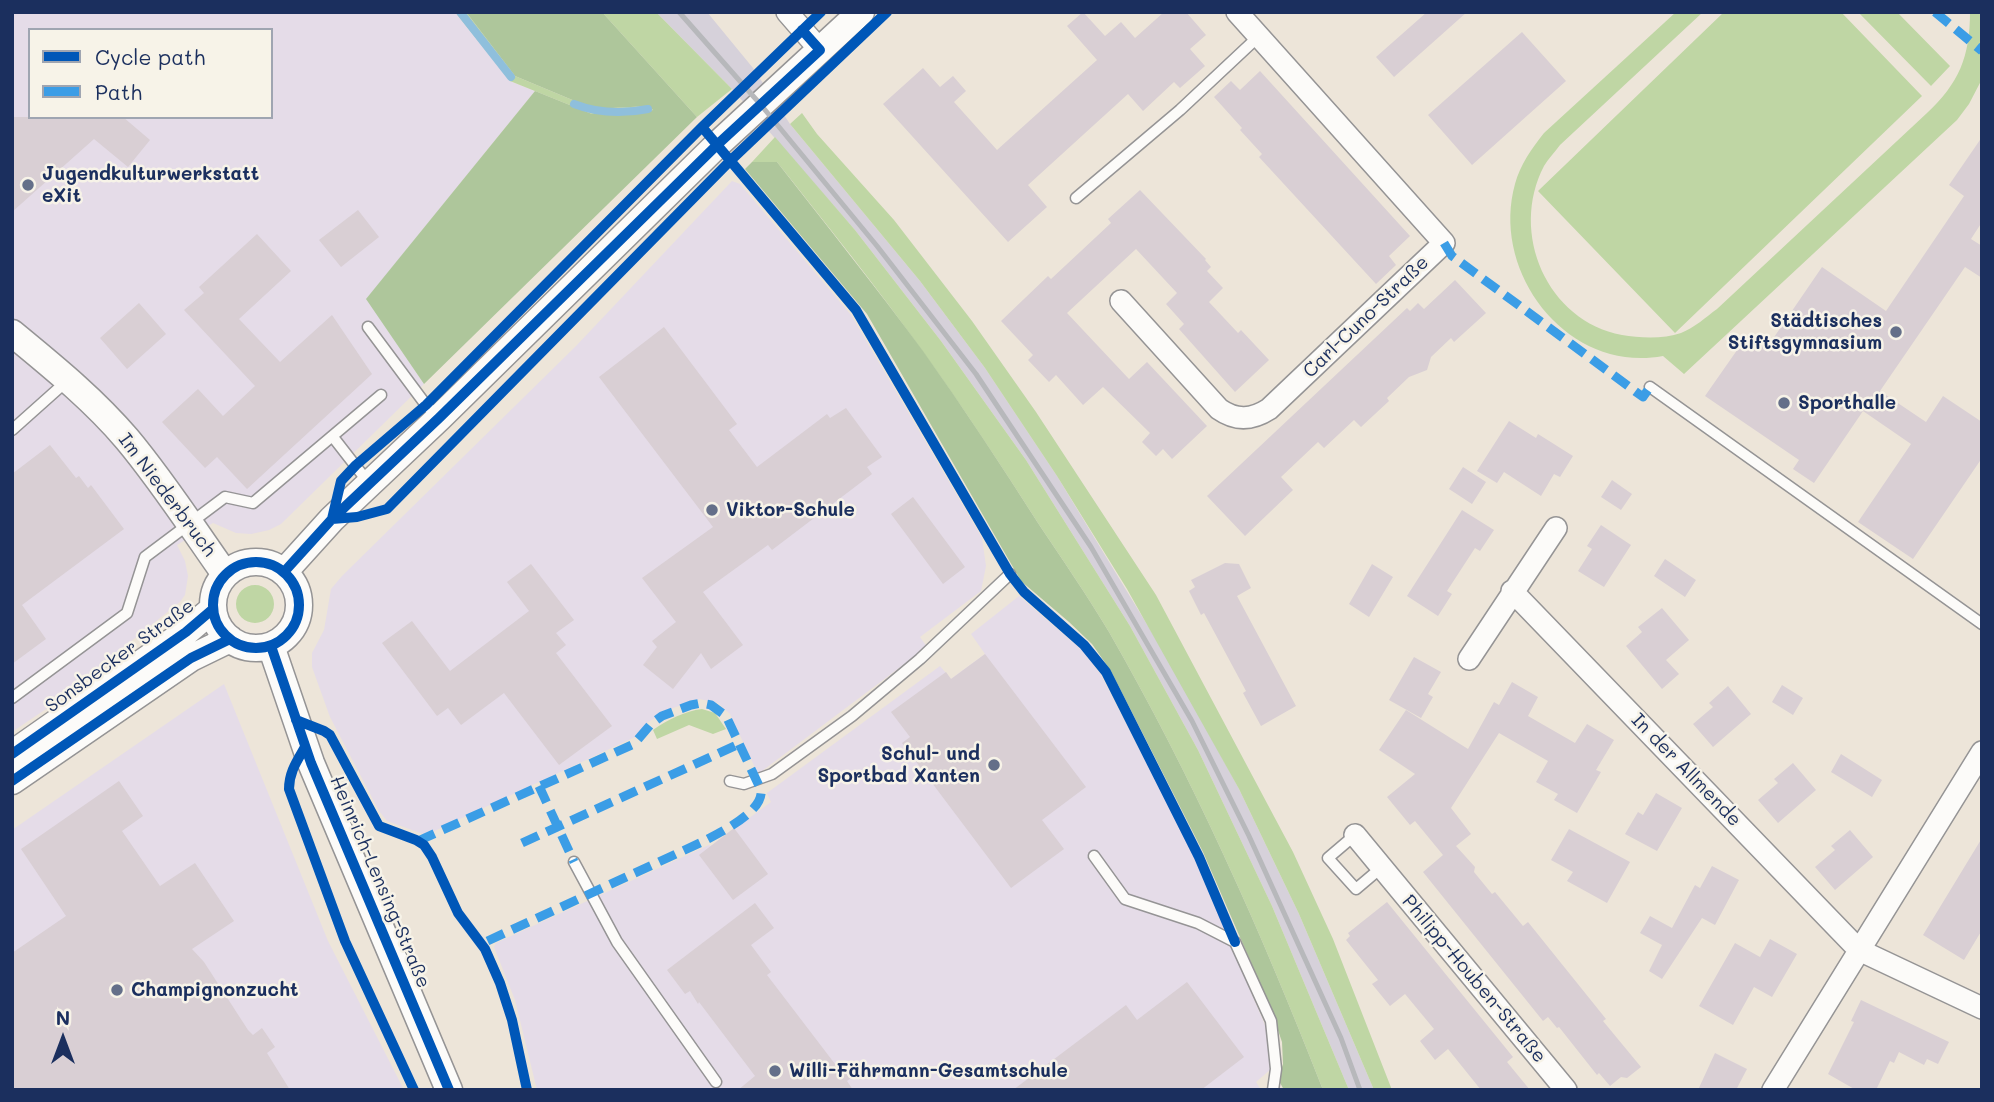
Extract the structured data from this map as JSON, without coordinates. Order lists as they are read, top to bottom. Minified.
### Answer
{"streets":{"street":["Carl-Cuno-Straße","Im Niederbruch","Sonsbecker Straße","In der Allmende","Heinrich-Lensing-Straße","Philipp-Houben-Straße"]},"crossings":[["Im Niederbruch","Sonsbecker Straße"],["Im Niederbruch","Heinrich-Lensing-Straße"],["Sonsbecker Straße","Heinrich-Lensing-Straße"]],"places":["Jugendkulturwerkstatt eXit","Städtisches Stiftsgymnasium","Sporthalle","Viktor-Schule","Schul- und Sportbad Xanten","Champignonzucht","Willi-Fährmann-Gesamtschule"],"legend":["Cycle path","Path"],"north":"top"}
